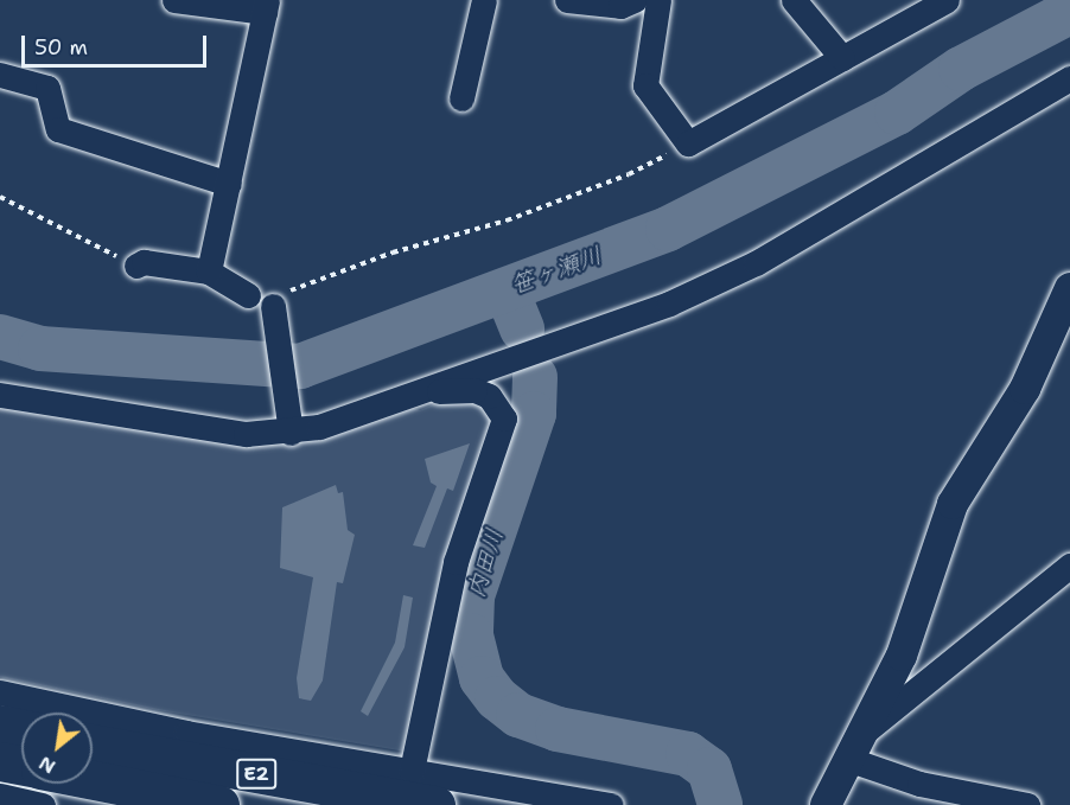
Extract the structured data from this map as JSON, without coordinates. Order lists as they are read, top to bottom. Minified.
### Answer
{"streets":{"highway":["E2"]},"water":["笹ヶ瀬川","内田川"],"scale_bar":"50 m","north":"bottom left"}
